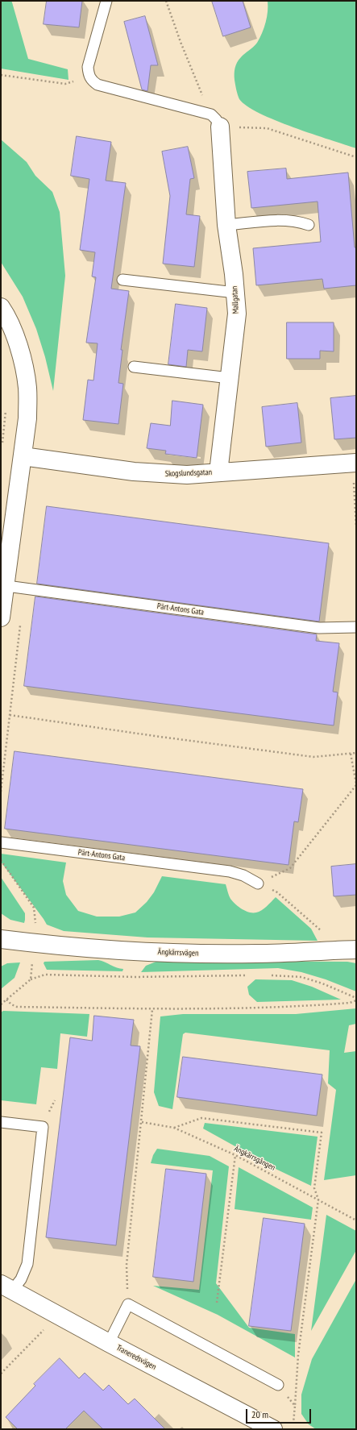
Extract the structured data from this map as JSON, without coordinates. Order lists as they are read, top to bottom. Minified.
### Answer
{"streets":{"street":["Mallgatan","Skogslundsgatan","Ängkärrsvägen","Traneredsvägen"],"lane":["Pärt-Antons Gata"],"path":["Ängkärrsgången"]},"crossings":[["Mallgatan","Skogslundsgatan"]],"scale_bar":"20 m"}
